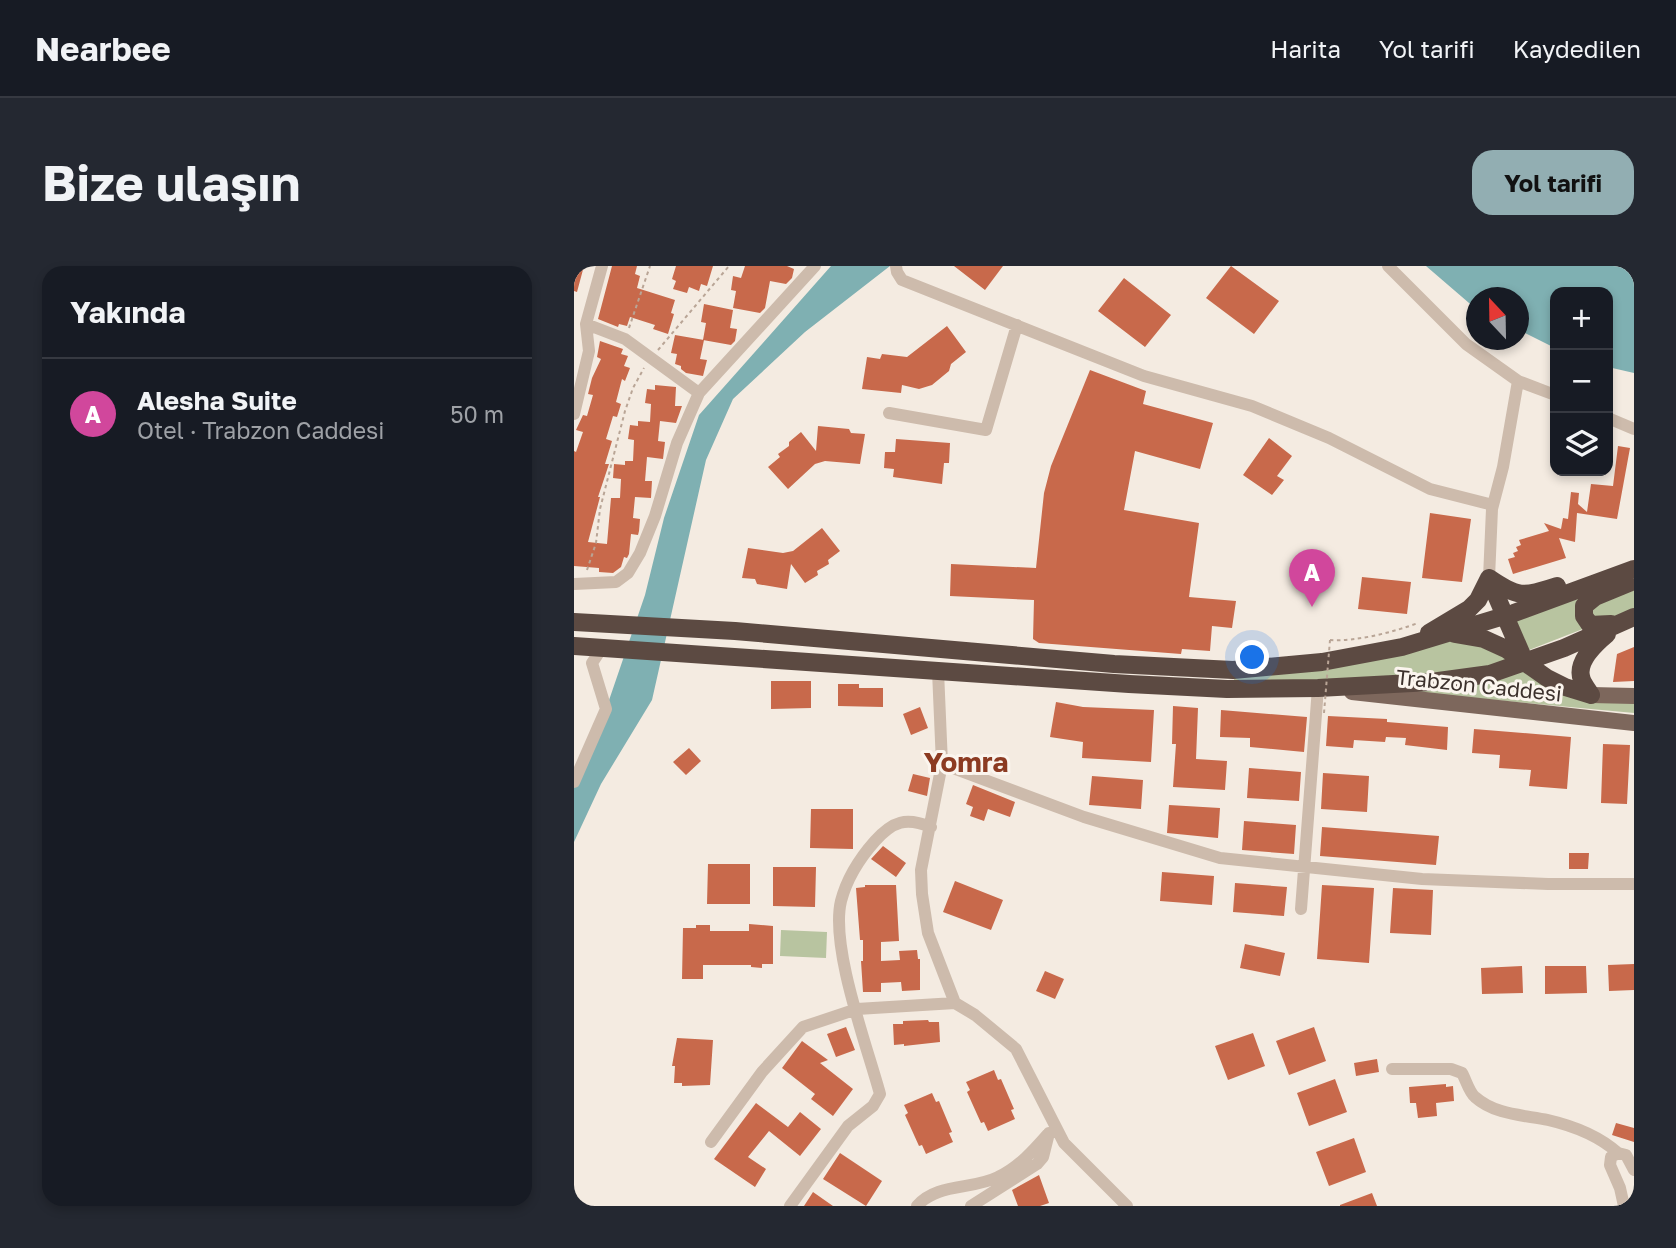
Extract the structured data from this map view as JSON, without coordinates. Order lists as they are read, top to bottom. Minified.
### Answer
{"streets":{"main road":["Trabzon Caddesi"]},"districts":["Yomra"],"north":"top","page":{"header":"Nearbee","nav":["Harita","Yol tarifi","Kaydedilen"],"buttons":"Yol tarifi","title":"Bize ulaşın","heading":"Yakında","map_buttons":["+","−"],"list":[{"mark":"A","name":"Alesha Suite","note":"Otel · Trabzon Caddesi","value":"50 m"}],"pins":"A"}}
